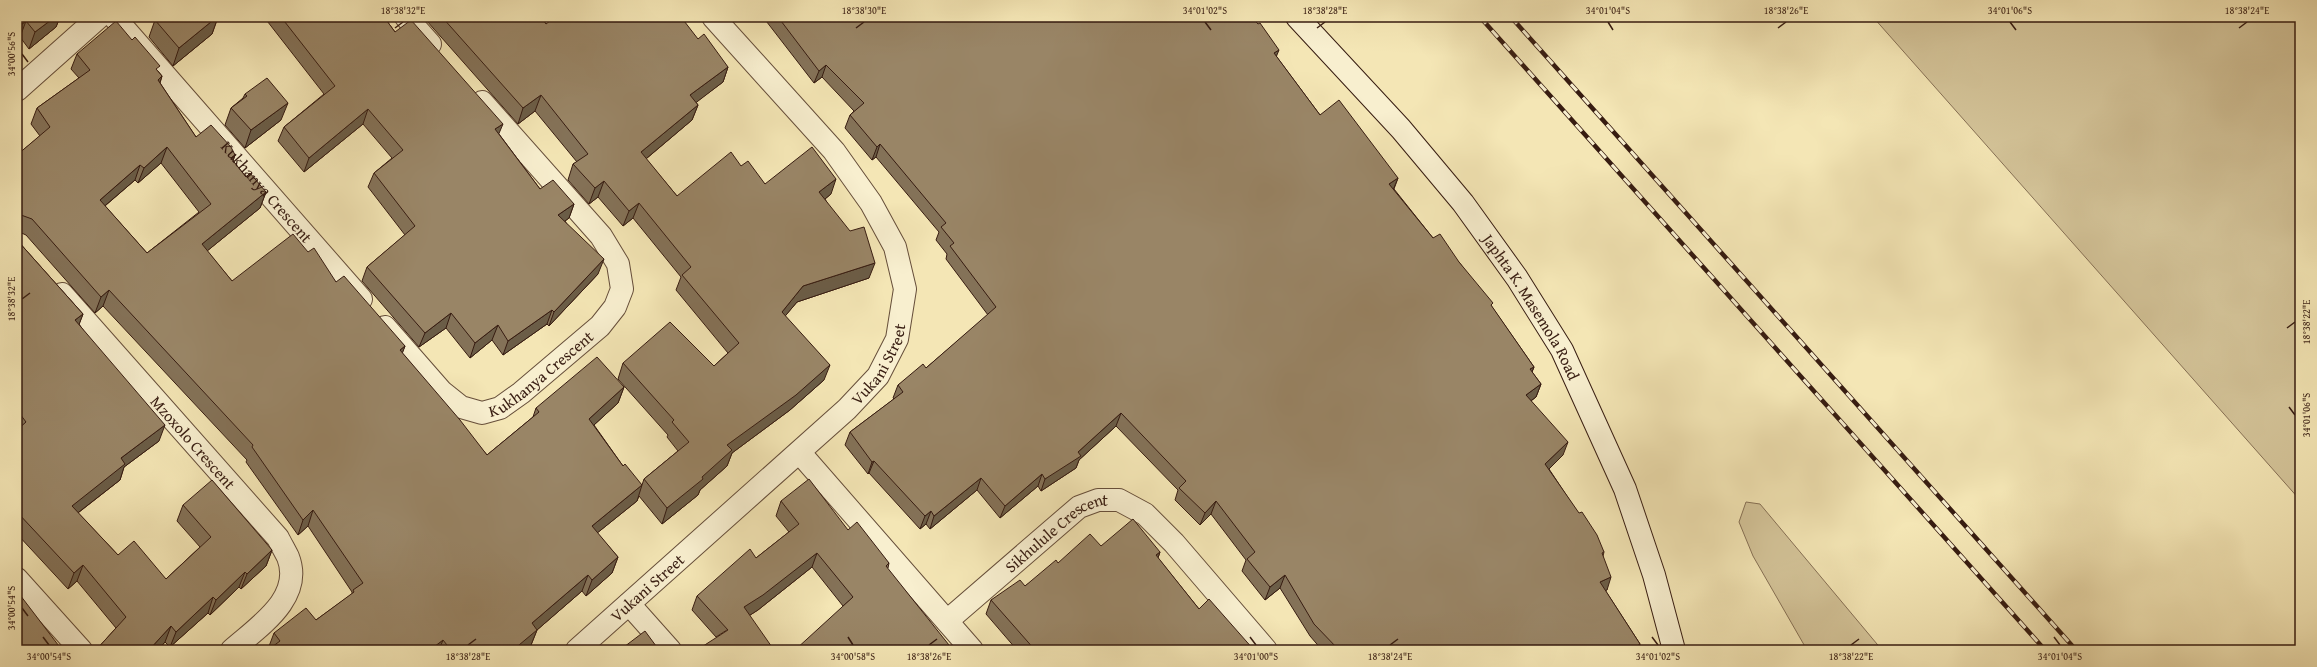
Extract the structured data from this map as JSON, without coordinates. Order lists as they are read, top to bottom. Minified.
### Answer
{"streets":{"street":["Kukhanya Crescent","Japhta K. Masemola Road","Vukani Street","Mzoxolo Crescent","Sikhulule Crescent"]},"coordinates":["18°38'32\"E","18°38'30\"E","34°01'02\"S","18°38'28\"E","34°01'04\"S","18°38'26\"E","34°01'06\"S","18°38'24\"E","34°00'56\"S","18°38'22\"E","34°00'54\"S","34°00'58\"S","34°01'00\"S"]}
